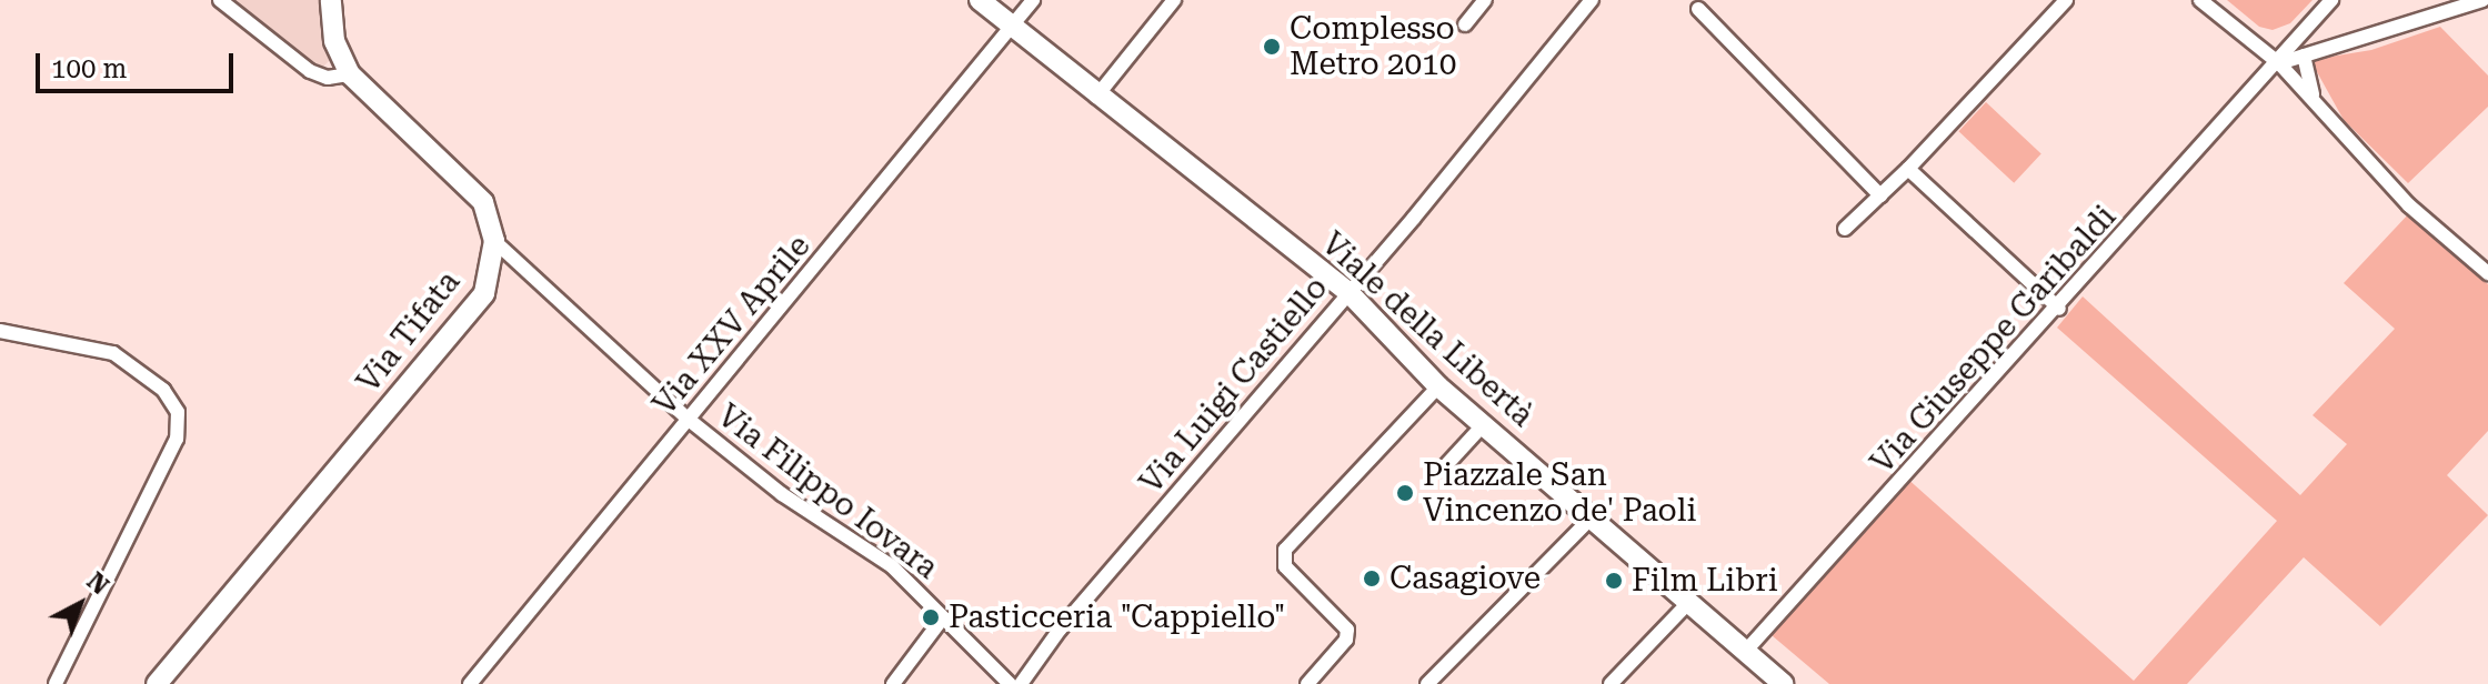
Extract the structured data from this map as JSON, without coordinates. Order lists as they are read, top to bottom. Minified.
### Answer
{"streets":{"street":["Via XXV Aprile","Viale della Libertà","Via Tifata","Via Giuseppe Garibaldi","Via Luigi Castiello","Via Filippo Iovara"]},"crossings":[["Via XXV Aprile","Viale della Libertà"],["Via XXV Aprile","Via Filippo Iovara"],["Viale della Libertà","Via Giuseppe Garibaldi"],["Viale della Libertà","Via Luigi Castiello"],["Via Tifata","Via Filippo Iovara"]],"places":["Complesso Metro 2010","Piazzale San Vincenzo de' Paoli","Casagiove","Film Libri","Pasticceria \"Cappiello\""],"scale_bar":"100 m","north":"top right"}
